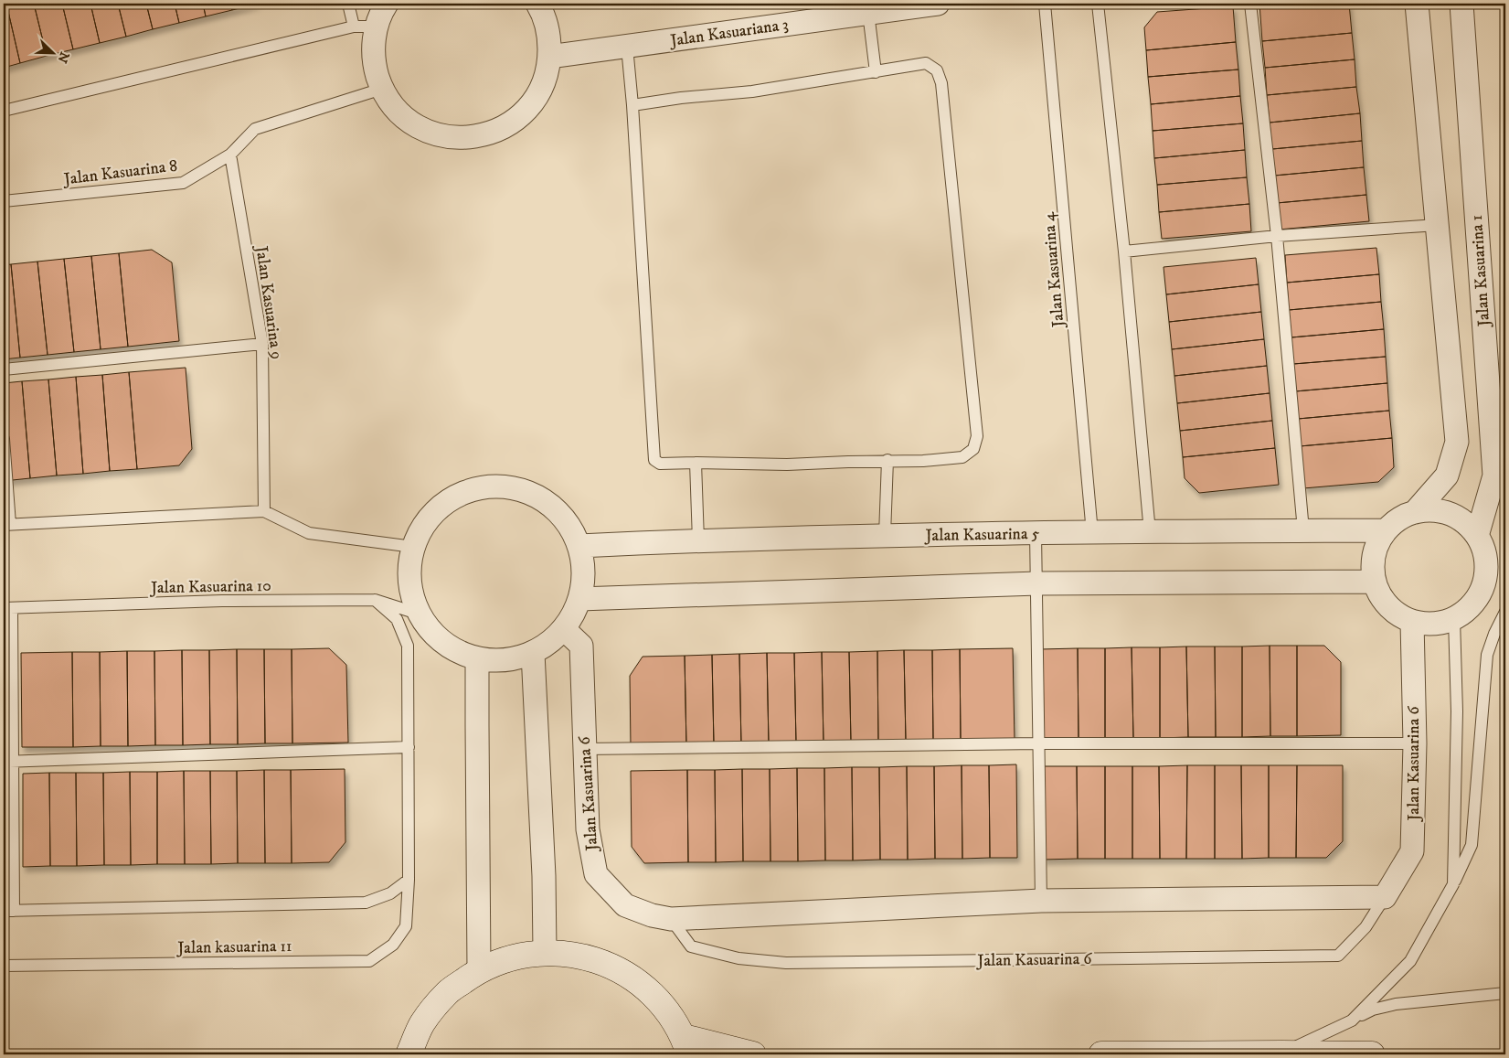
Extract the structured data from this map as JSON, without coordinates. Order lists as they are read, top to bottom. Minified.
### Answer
{"streets":{"street":["Jalan Kasuariana 3","Jalan Kasuarina 1","Jalan Kasuarina 5","Jalan Kasuarina 6"],"lane":["Jalan Kasuarina 8","Jalan Kasuarina 4","Jalan Kasuarina 9","Jalan Kasuarina 10","Jalan kasuarina 11"]},"crossings":[["Jalan Kasuarina 8","Jalan Kasuarina 9"],["Jalan Kasuarina 4","Jalan Kasuarina 5"],["Jalan Kasuarina 1","Jalan Kasuarina 5"],["Jalan Kasuarina 1","Jalan Kasuarina 6"],["Jalan Kasuarina 5","Jalan Kasuarina 6"],["Jalan Kasuarina 10","Jalan kasuarina 11"]],"north":"bottom right"}
